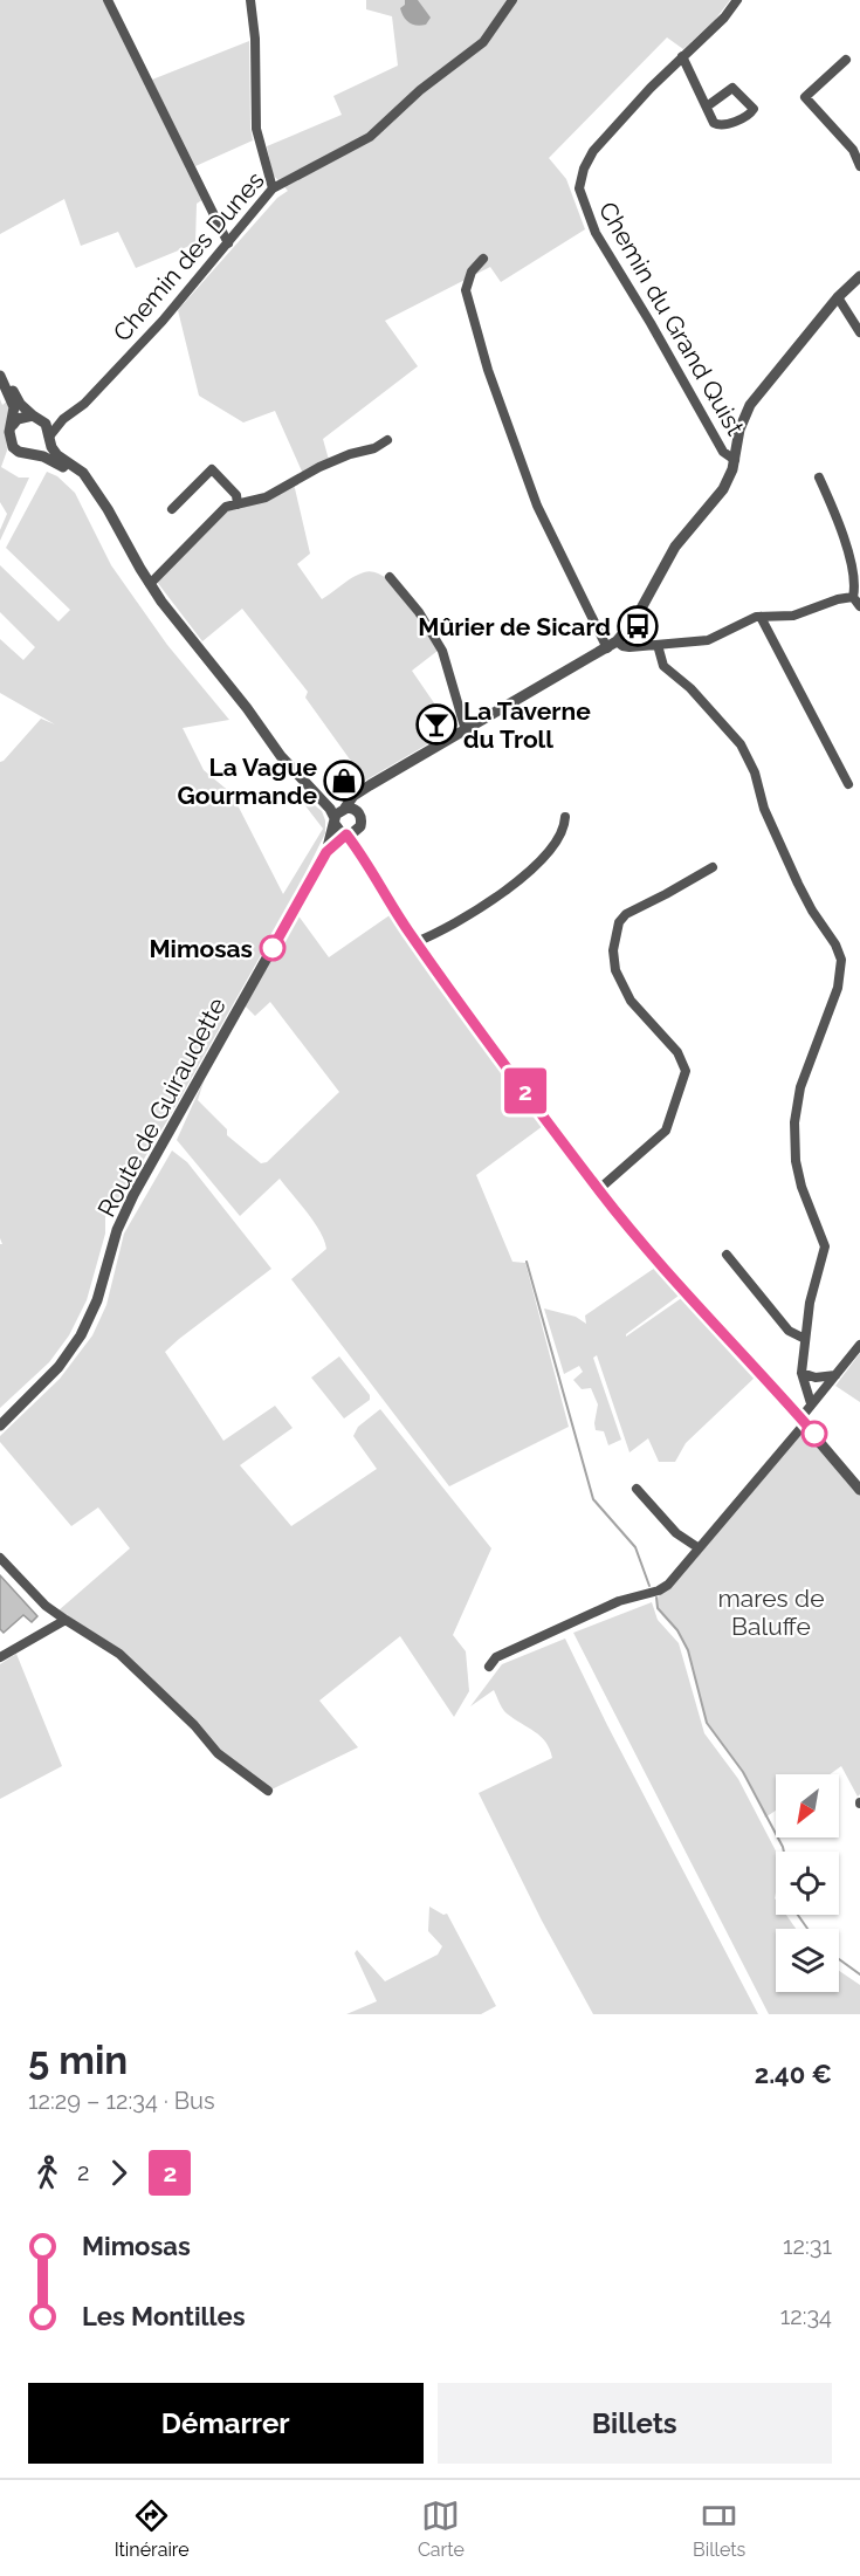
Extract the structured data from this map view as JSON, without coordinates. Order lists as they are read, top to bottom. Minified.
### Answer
{"streets":{"street":["Chemin des Dunes","Chemin du Grand Quist","Route de Guiraudette"]},"parks":["mares de Baluffe"],"places":{"bus stop":["Mûrier de Sicard"],"bar":["La Taverne du Troll"],"shop":["La Vague Gourmande"],"other":["Mimosas"]},"lines":["bus line 2"],"north":"bottom left","page":{"on_map":"2","heading":["5 min","12:29 – 12:34 · Bus","2.40 €"],"legs":["2","2"],"list":[{"name":"Mimosas","value":"12:31"},{"name":"Les Montilles","value":"12:34"}],"buttons":["Démarrer","Billets"],"tabs":["Itinéraire","Carte","Billets"]}}
